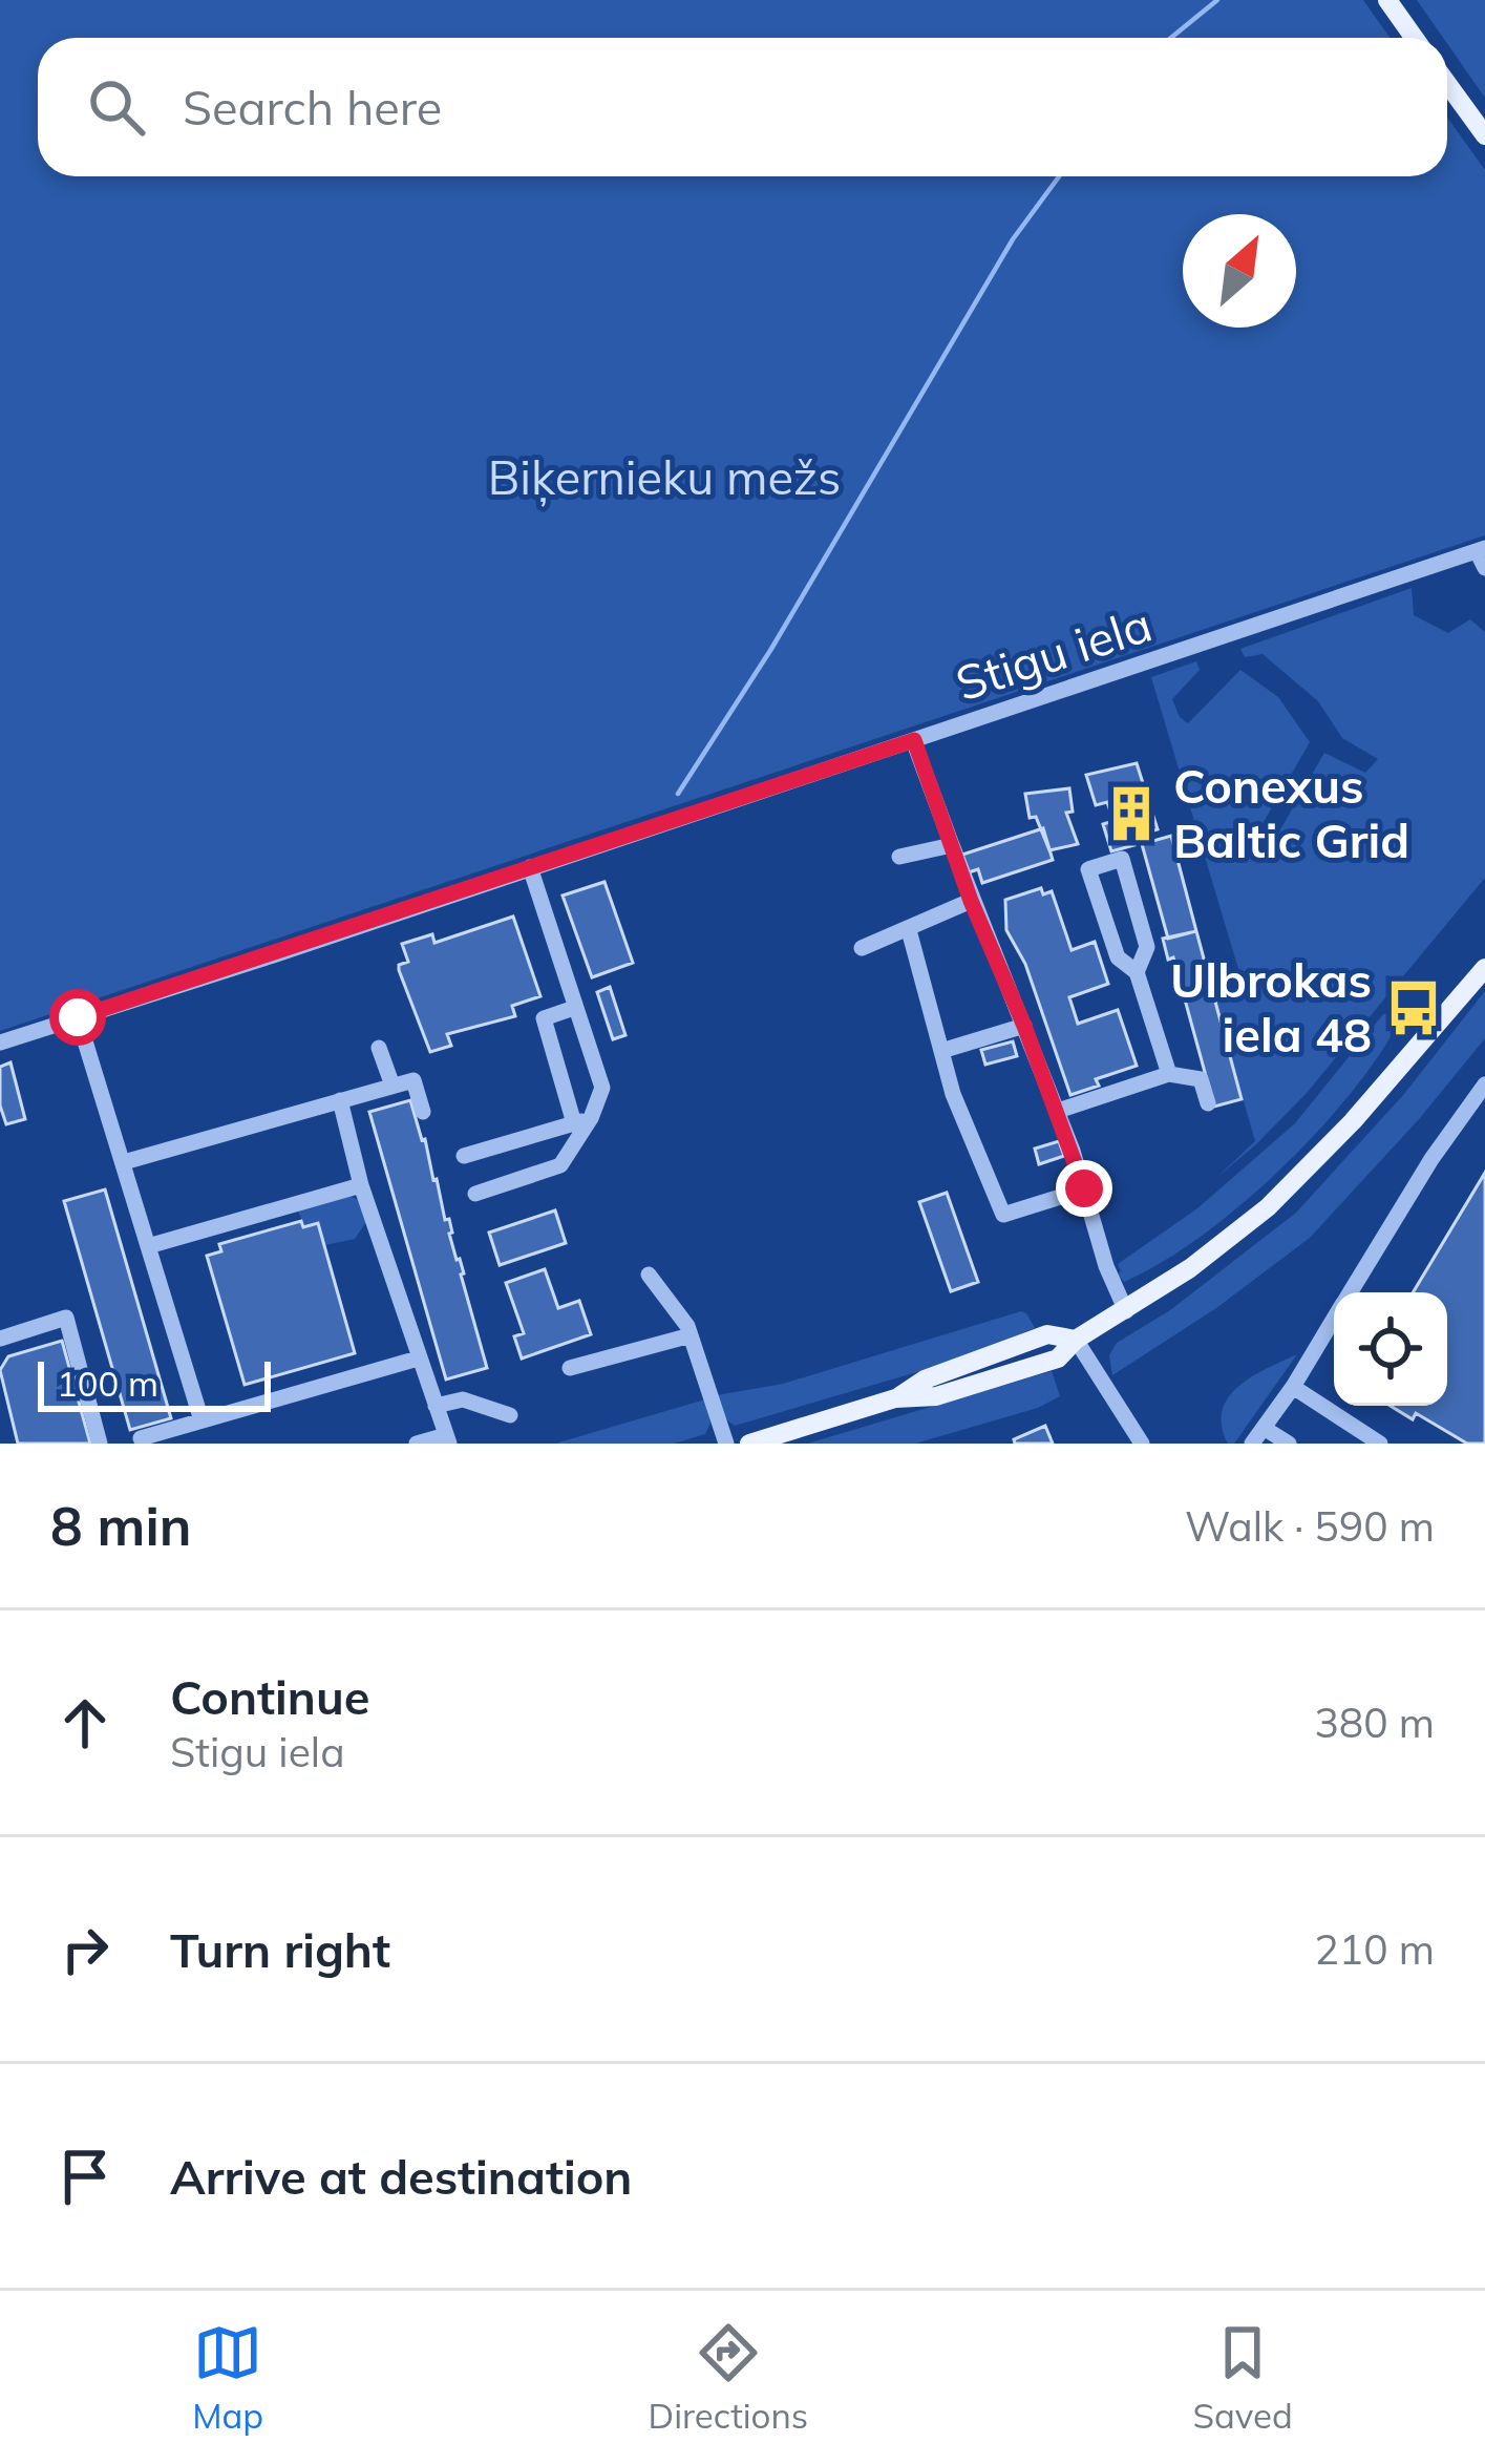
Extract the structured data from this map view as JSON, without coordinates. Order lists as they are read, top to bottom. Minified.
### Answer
{"streets":{"street":["Stigu iela"]},"parks":["Biķernieku mežs"],"places":{"building":["Conexus Baltic Grid"],"bus stop":["Ulbrokas iela 48"]},"scale_bar":"100 m","north":"top right","page":{"search":"Search here","scale":"100 m","heading":["8 min","Walk · 590 m"],"list":[["Continue","Stigu iela","380 m"],["Turn right","210 m"],"Arrive at destination"],"nav":["Map","Directions","Saved"]}}
